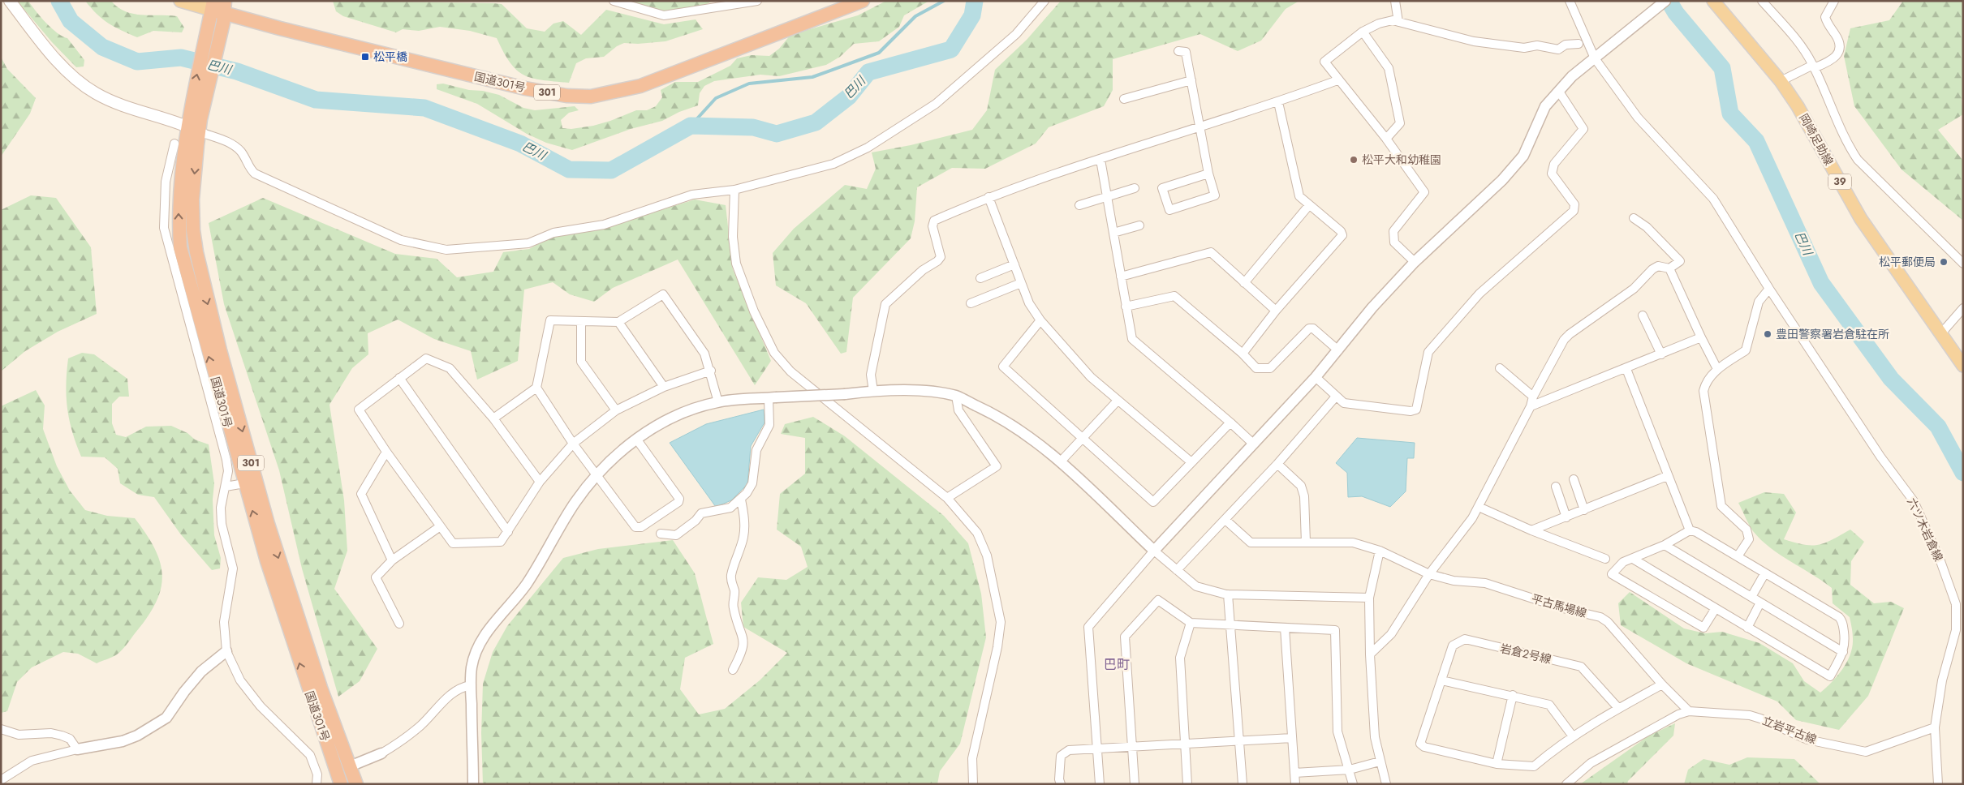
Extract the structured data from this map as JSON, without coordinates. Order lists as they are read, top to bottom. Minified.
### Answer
{"streets":{"highway":["国道301号","301"],"main road":["岡崎足助線","39"],"street":["六ツ木岩倉線","平古馬場線","岩倉２号線","立岩平古線"]},"crossings":[["六ツ木岩倉線","立岩平古線"],["平古馬場線","立岩平古線"]],"districts":["巴町"],"water":["巴川"],"places":{"transit":["松平橋"],"other":["松平大和幼稚園","松平郵便局","豊田警察署岩倉駐在所"]}}
